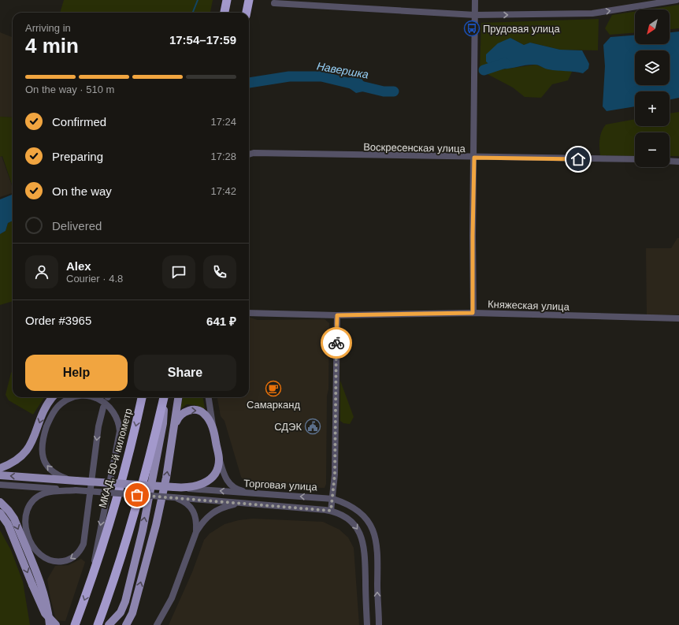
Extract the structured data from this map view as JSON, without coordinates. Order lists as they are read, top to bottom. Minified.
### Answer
{"streets":{"highway":["МКАД, 50-й километр"],"main road":["Торговая улица"],"street":["Воскресенская улица","Княжеская улица"]},"water":["Навершка"],"places":{"bus stop":["Прудовая улица"],"cafe":["Самарканд"],"public building":["СДЭК"]},"north":"bottom left","page":{"map_buttons":["+","−"],"heading":["4 min","Arriving in","17:54–17:59"],"panel":["Alex","Courier · 4.8","Order #3965","641 ₽"],"bar":"On the way · 510 m","list":[["Confirmed","17:24"],["Preparing","17:28"],["On the way","17:42"],"Delivered"],"buttons":["Help","Share"]}}
